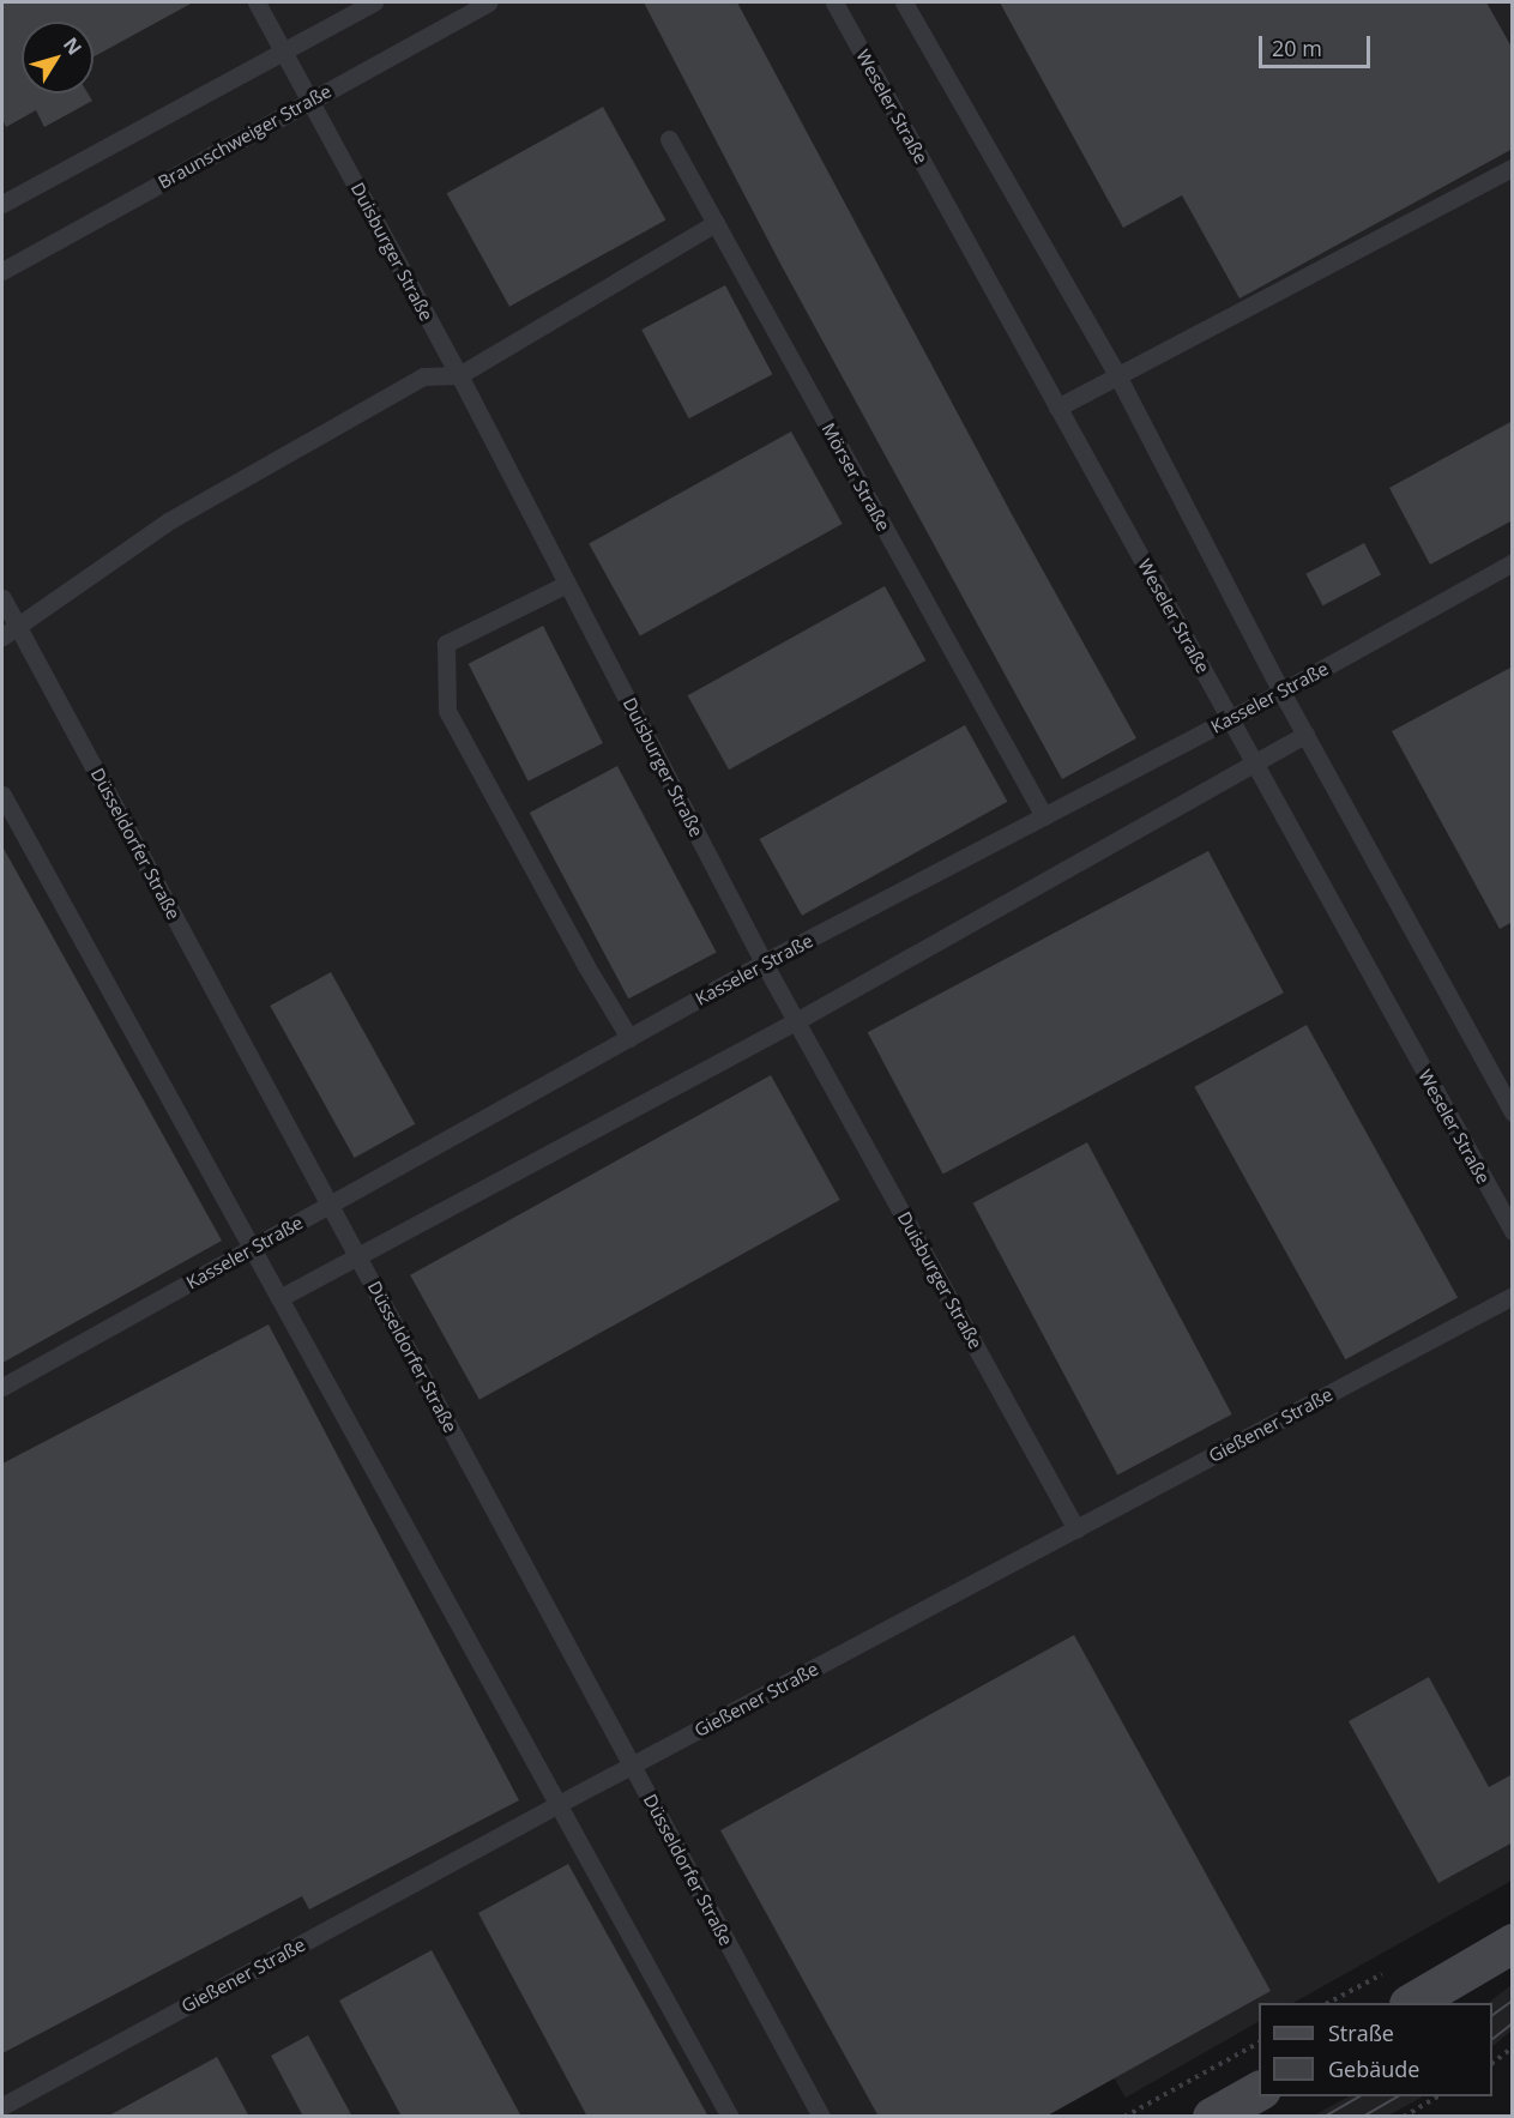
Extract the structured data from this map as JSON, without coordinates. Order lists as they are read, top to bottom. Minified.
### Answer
{"streets":{"lane":["Weseler Straße","Braunschweiger Straße","Duisburger Straße","Mörser Straße","Kasseler Straße","Düsseldorfer Straße","Gießener Straße"]},"crossings":[["Weseler Straße","Kasseler Straße"],["Braunschweiger Straße","Duisburger Straße"],["Duisburger Straße","Kasseler Straße"],["Duisburger Straße","Gießener Straße"],["Mörser Straße","Kasseler Straße"],["Kasseler Straße","Düsseldorfer Straße"],["Düsseldorfer Straße","Gießener Straße"]],"legend":["Straße","Gebäude"],"scale_bar":"20 m","north":"top right"}
